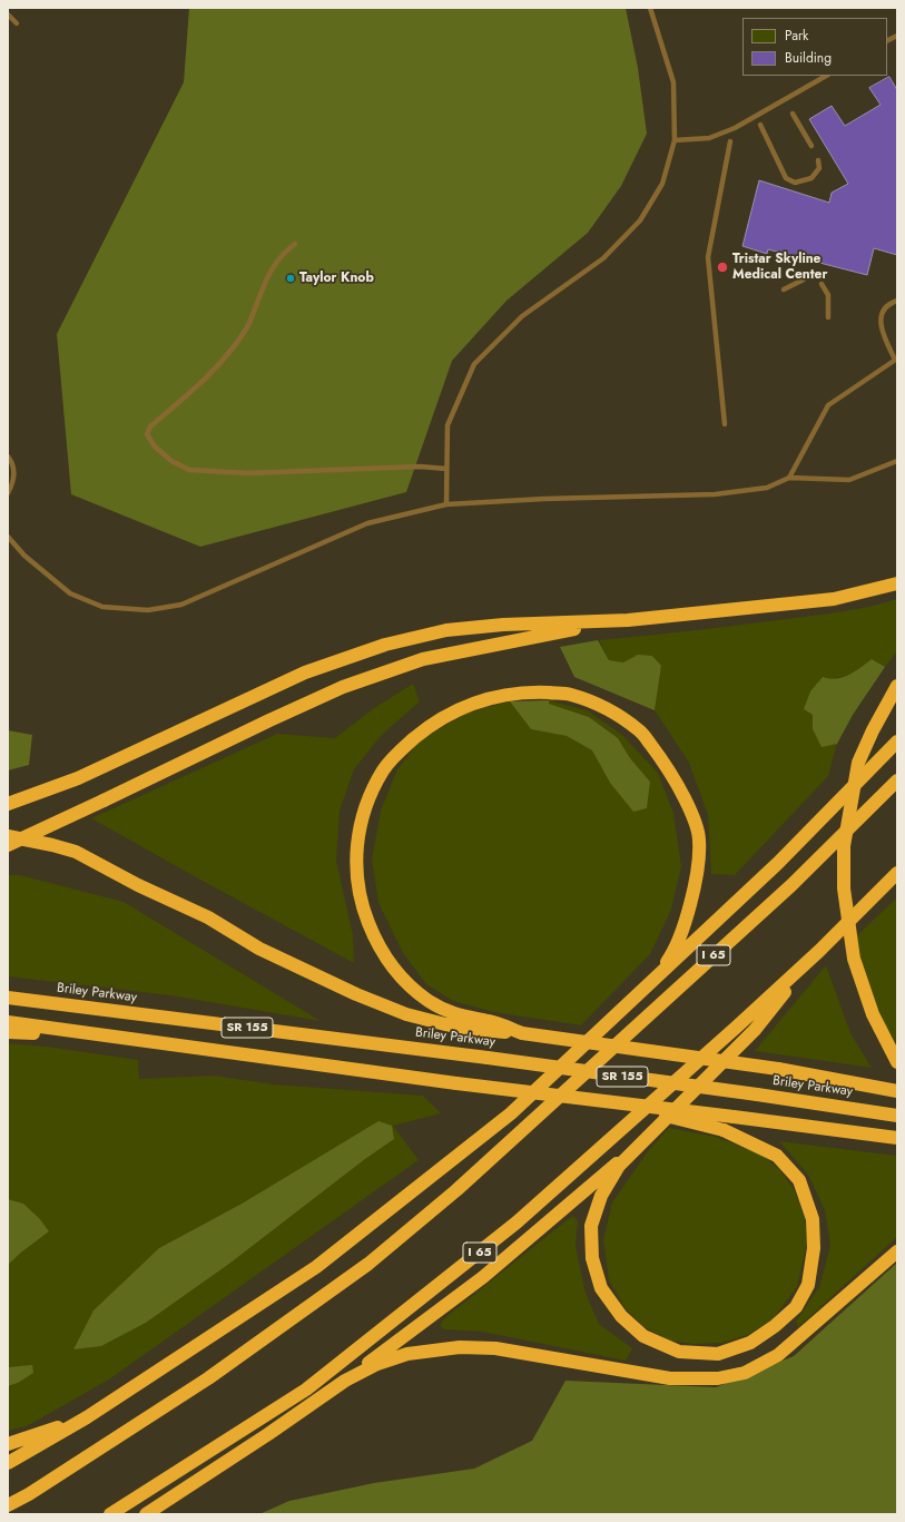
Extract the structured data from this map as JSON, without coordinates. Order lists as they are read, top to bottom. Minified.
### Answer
{"streets":{"highway":["I 65","Briley Parkway","SR 155"]},"places":["Tristar Skyline Medical Center","Taylor Knob"],"legend":["Park","Building"]}
